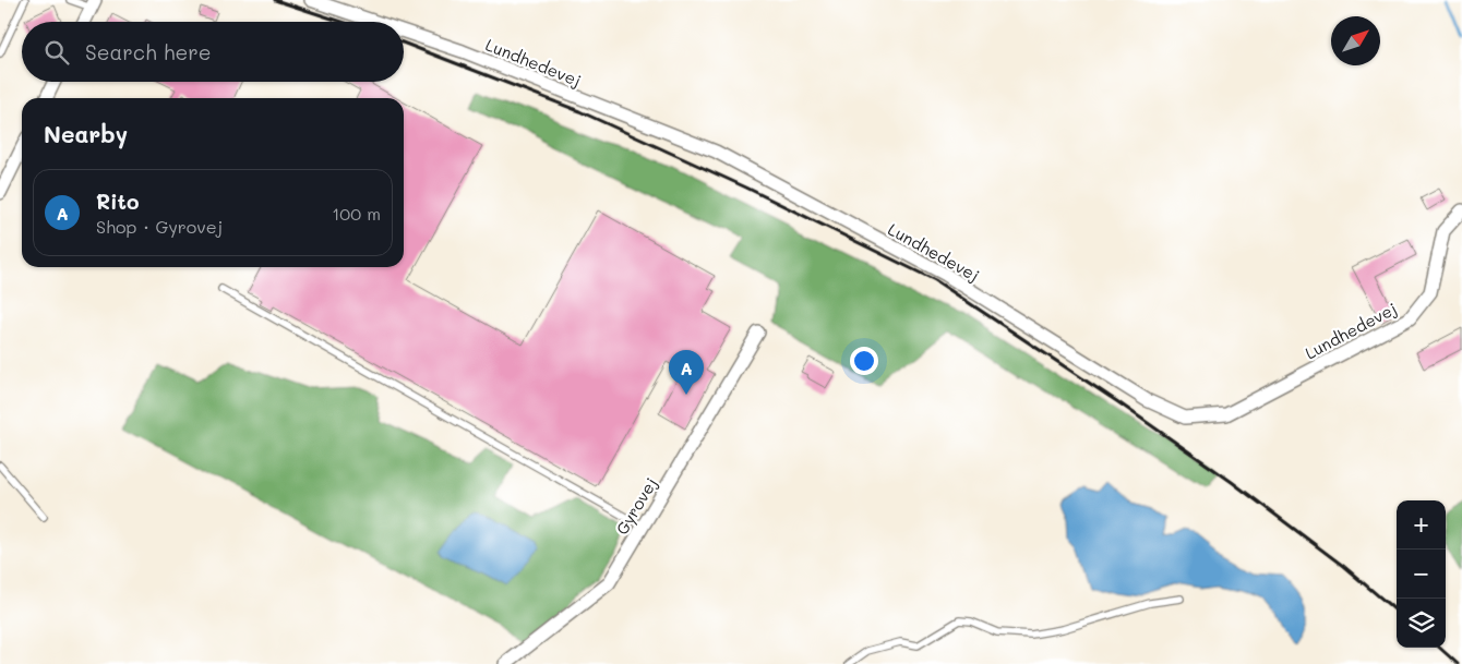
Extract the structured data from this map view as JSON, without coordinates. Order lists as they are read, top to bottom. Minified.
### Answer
{"streets":{"street":["Lundhedevej","Gyrovej"]},"north":"top right","page":{"search":"Search here","heading":"Nearby","list":[{"mark":"A","name":"Rito","note":"Shop · Gyrovej","value":"100 m"}],"pins":"A","map_buttons":["+","−"]}}
